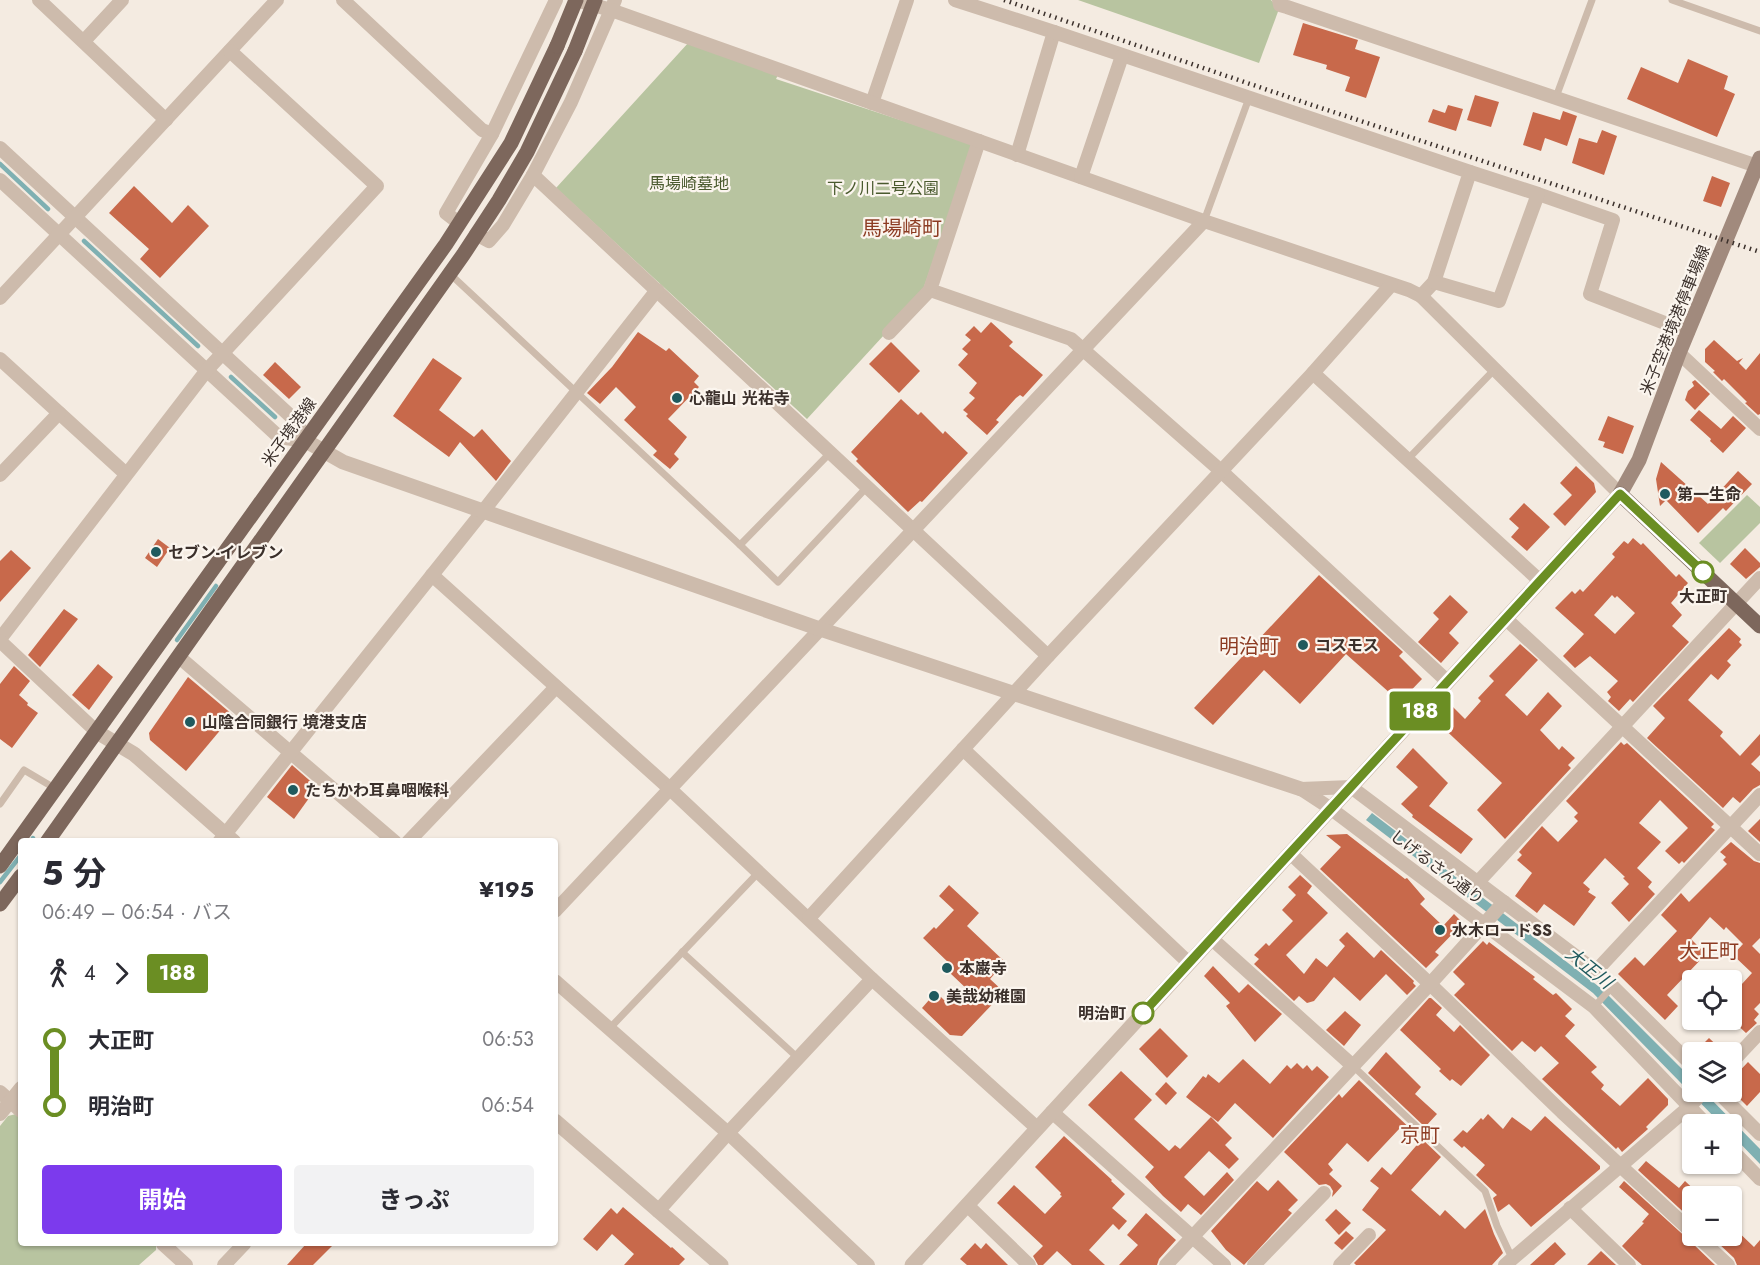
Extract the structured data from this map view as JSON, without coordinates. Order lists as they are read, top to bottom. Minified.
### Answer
{"streets":{"main road":["米子空港境港停車場線","米子境港線"],"street":["しげるさん通り"]},"districts":["馬場崎町","明治町","大正町","京町"],"water":["大正川"],"parks":["馬場崎墓地","下ノ川二号公園"],"places":["心龍山 光祐寺","第一生命","セブン-イレブン","大正町","コスモス","山陰合同銀行 境港支店","たちかわ耳鼻咽喉科","水木ロードSS","本巌寺","美哉幼稚園","明治町"],"lines":["bus line 188"],"page":{"on_map":"188","heading":["5 分","06:49 – 06:54 · バス","¥195"],"legs":["4","188"],"map_buttons":["+","−"],"list":[{"name":"大正町","value":"06:53"},{"name":"明治町","value":"06:54"}],"buttons":["開始","きっぷ"]}}
